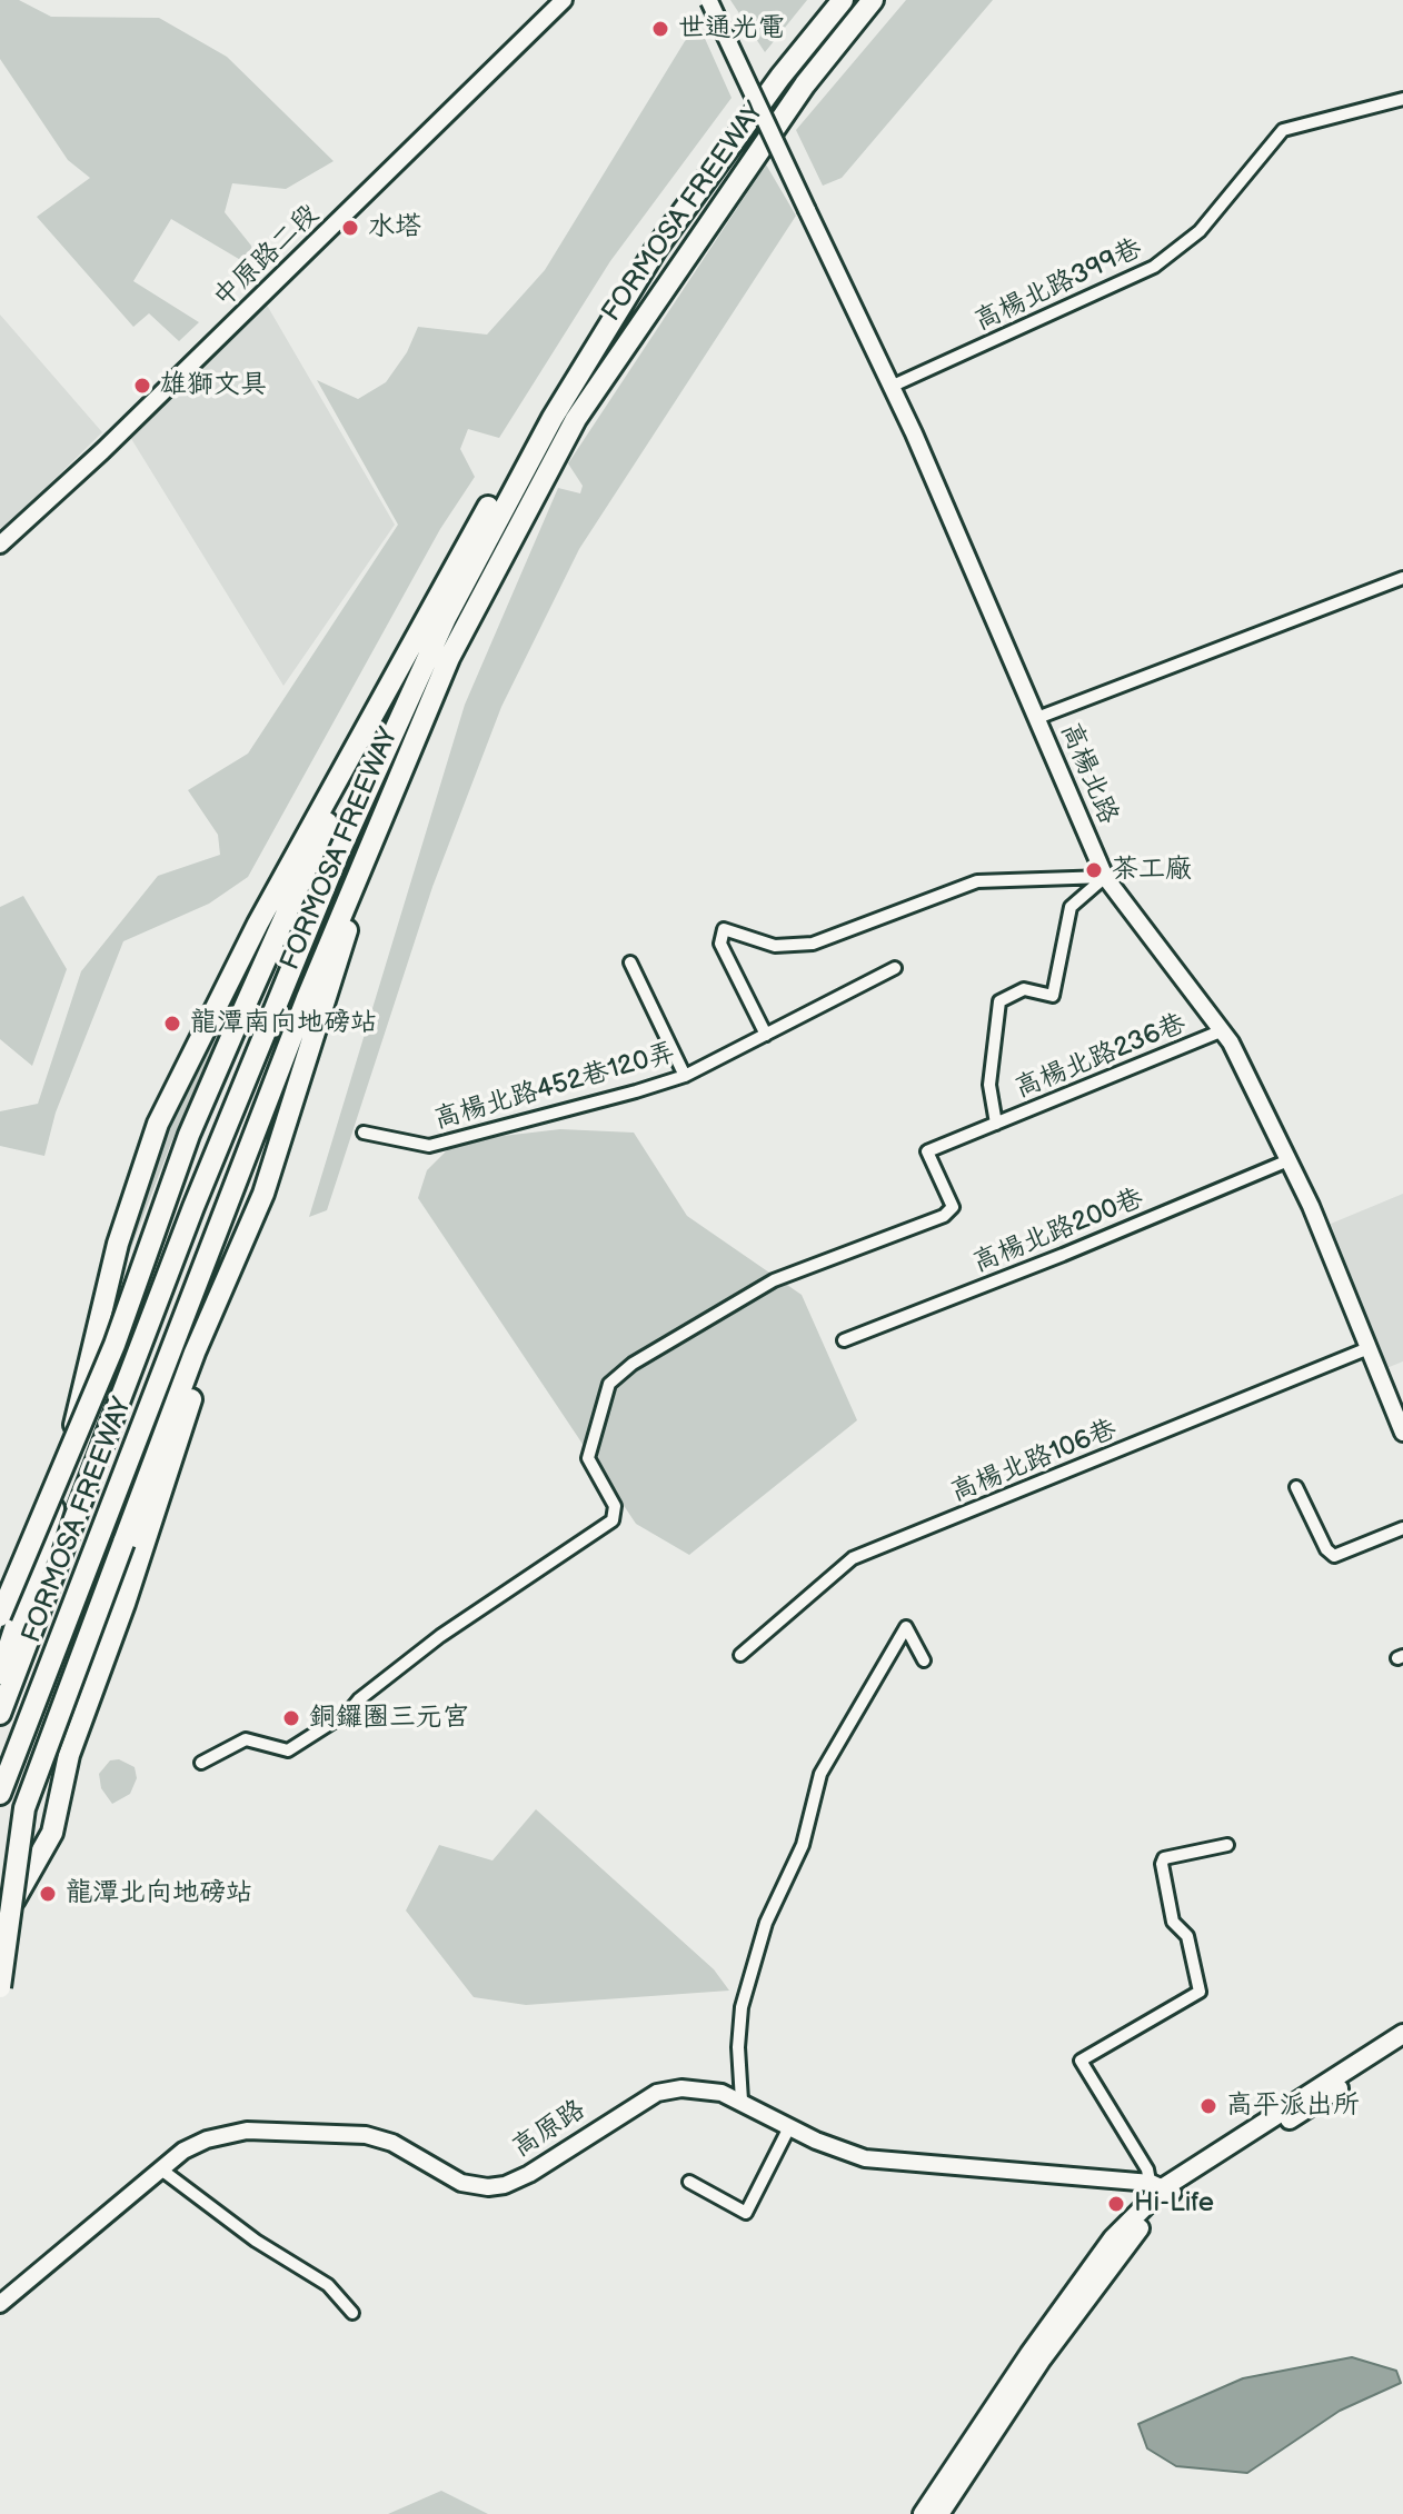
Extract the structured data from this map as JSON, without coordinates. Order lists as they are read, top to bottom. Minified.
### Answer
{"streets":{"highway":["FORMOSA FREEWAY"],"street":["中原路二段","高楊北路399巷","高楊北路","高楊北路236巷","高楊北路452巷120弄","高楊北路200巷","高楊北路106巷","高原路"]},"crossings":[["高楊北路399巷","高楊北路"],["高楊北路","高楊北路236巷"],["高楊北路","高楊北路200巷"],["高楊北路","高楊北路106巷"]],"places":["世通光電","水塔","雄獅文具","茶工廠","龍潭南向地磅站","銅鑼圈三元宮","龍潭北向地磅站","高平派出所","Hi-Life"]}
